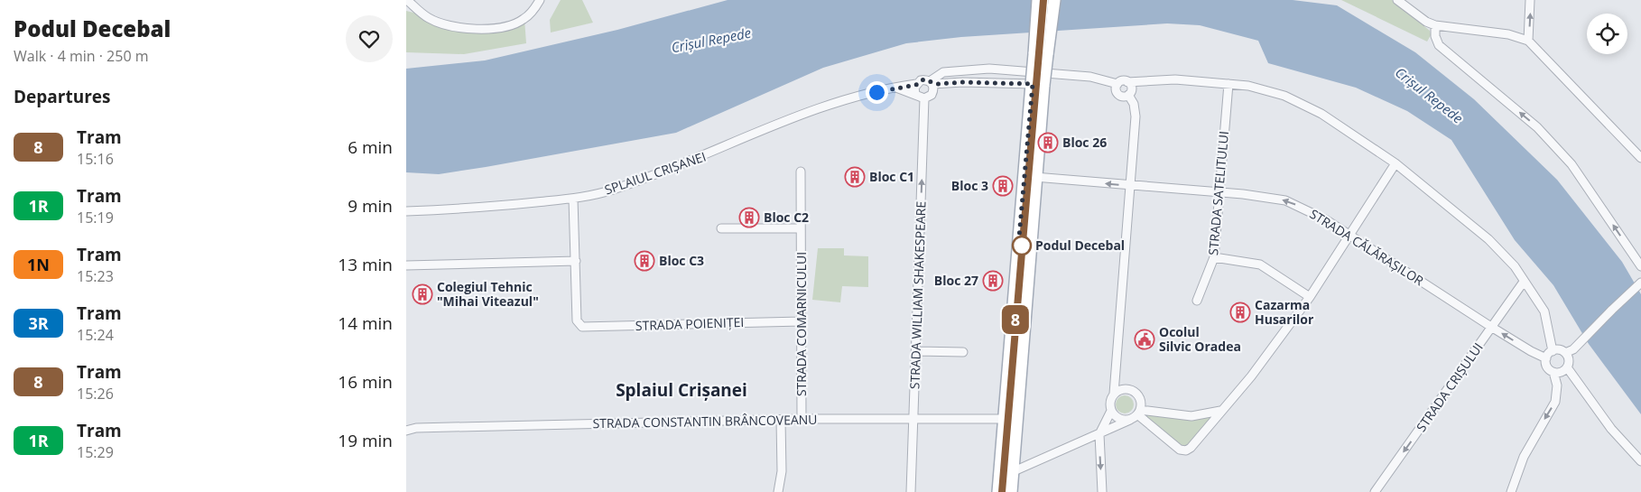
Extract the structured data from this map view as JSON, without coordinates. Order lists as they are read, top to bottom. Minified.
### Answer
{"streets":{"street":["SPLAIUL CRIȘANEI","STRADA SATELITULUI","STRADA CĂLĂRAȘILOR","STRADA WILLIAM SHAKESPEARE","STRADA POIENIȚEI","STRADA COMARNICULUI","STRADA CRIȘULUI","STRADA CONSTANTIN BRÂNCOVEANU"]},"crossings":[["SPLAIUL CRIȘANEI","STRADA WILLIAM SHAKESPEARE"],["STRADA SATELITULUI","STRADA CĂLĂRAȘILOR"],["STRADA CĂLĂRAȘILOR","STRADA CRIȘULUI"],["STRADA WILLIAM SHAKESPEARE","STRADA CONSTANTIN BRÂNCOVEANU"],["STRADA POIENIȚEI","STRADA COMARNICULUI"],["STRADA COMARNICULUI","STRADA CONSTANTIN BRÂNCOVEANU"]],"one_way":["STRADA CĂLĂRAȘILOR","STRADA WILLIAM SHAKESPEARE","STRADA CRIȘULUI"],"districts":["Splaiul Crișanei"],"water":["Crișul Repede"],"places":{"building":["Bloc 26","Bloc C1","Bloc 3","Bloc C2","Bloc C3","Bloc 27","Colegiul Tehnic \"Mihai Viteazul\"","Cazarma Husarilor"],"other":["Podul Decebal"],"public building":["Ocolul Silvic Oradea"]},"lines":["tram line 8"],"page":{"heading":[["Podul Decebal","Walk · 4 min · 250 m"],"Departures"],"on_map":"8","list":[{"mark":"8","name":"Tram","note":"15:16","value":"6 min"},{"mark":"1R","name":"Tram","note":"15:19","value":"9 min"},{"mark":"1N","name":"Tram","note":"15:23","value":"13 min"},{"mark":"3R","name":"Tram","note":"15:24","value":"14 min"},{"mark":"8","name":"Tram","note":"15:26","value":"16 min"},{"mark":"1R","name":"Tram","note":"15:29","value":"19 min"}]}}
